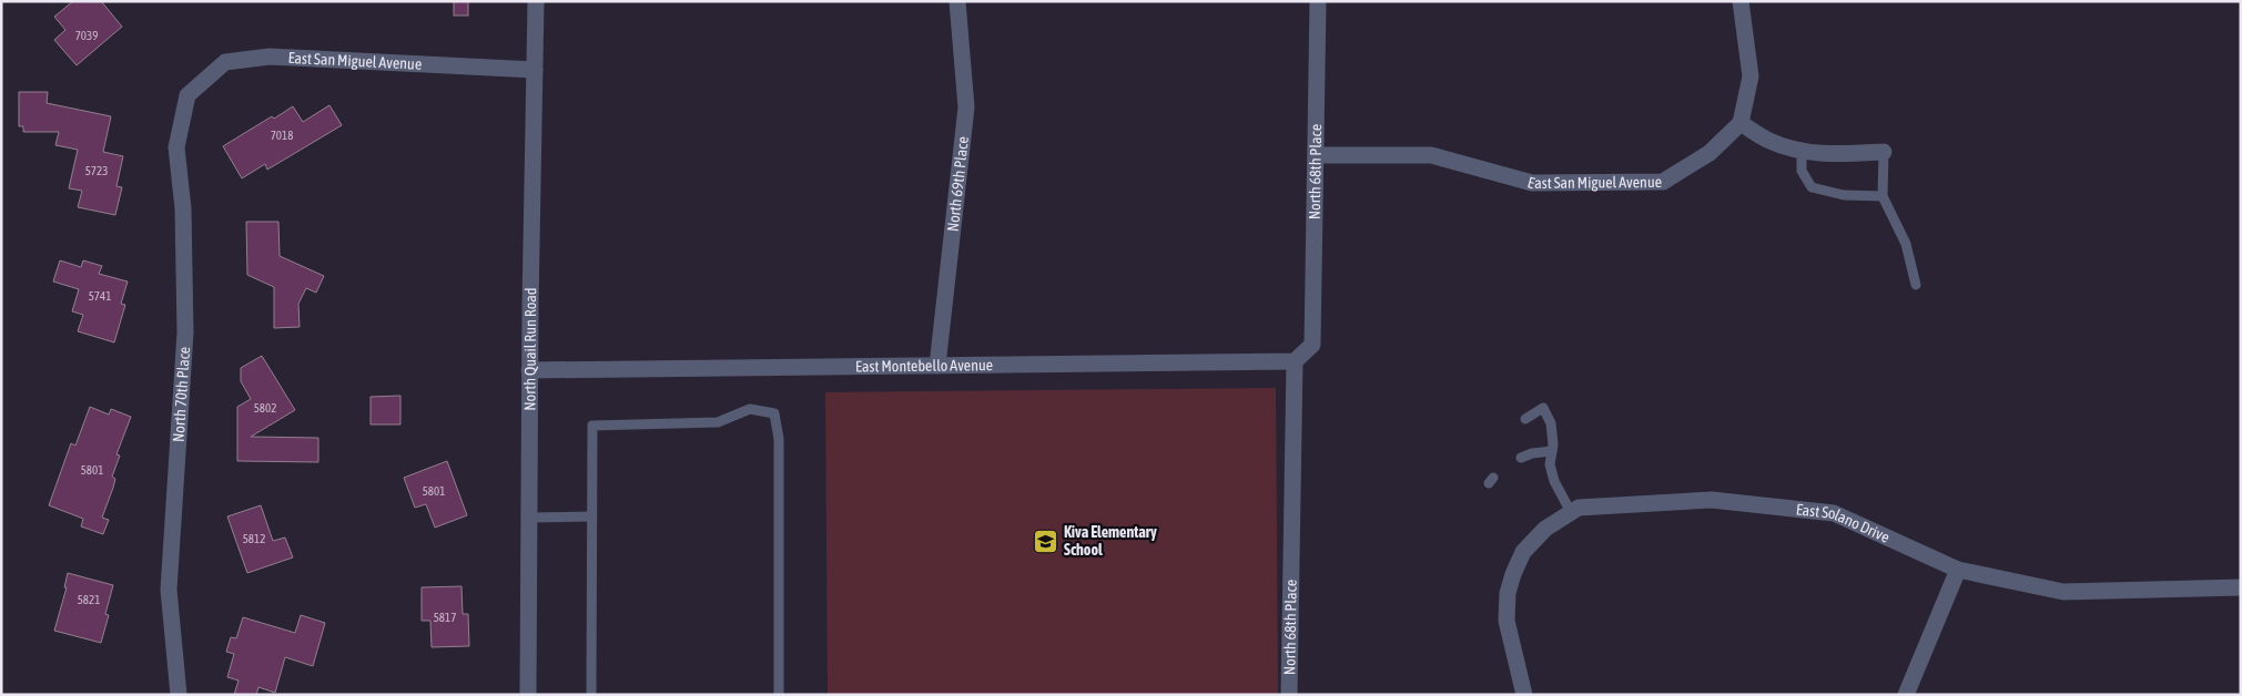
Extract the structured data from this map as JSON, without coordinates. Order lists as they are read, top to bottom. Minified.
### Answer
{"streets":{"street":["East San Miguel Avenue","North 68th Place","North 69th Place","North Quail Run Road","East Montebello Avenue","North 70th Place","East Solano Drive"]},"crossings":[["East San Miguel Avenue","North 68th Place"],["East San Miguel Avenue","North Quail Run Road"],["East San Miguel Avenue","North 70th Place"],["North 68th Place","East Montebello Avenue"],["North 69th Place","East Montebello Avenue"],["North Quail Run Road","East Montebello Avenue"]],"places":{"school or university":["Kiva Elementary School"]},"house_numbers":["7039","7018","5723","5741","5802","5801","5801","5812","5821","5817"]}
